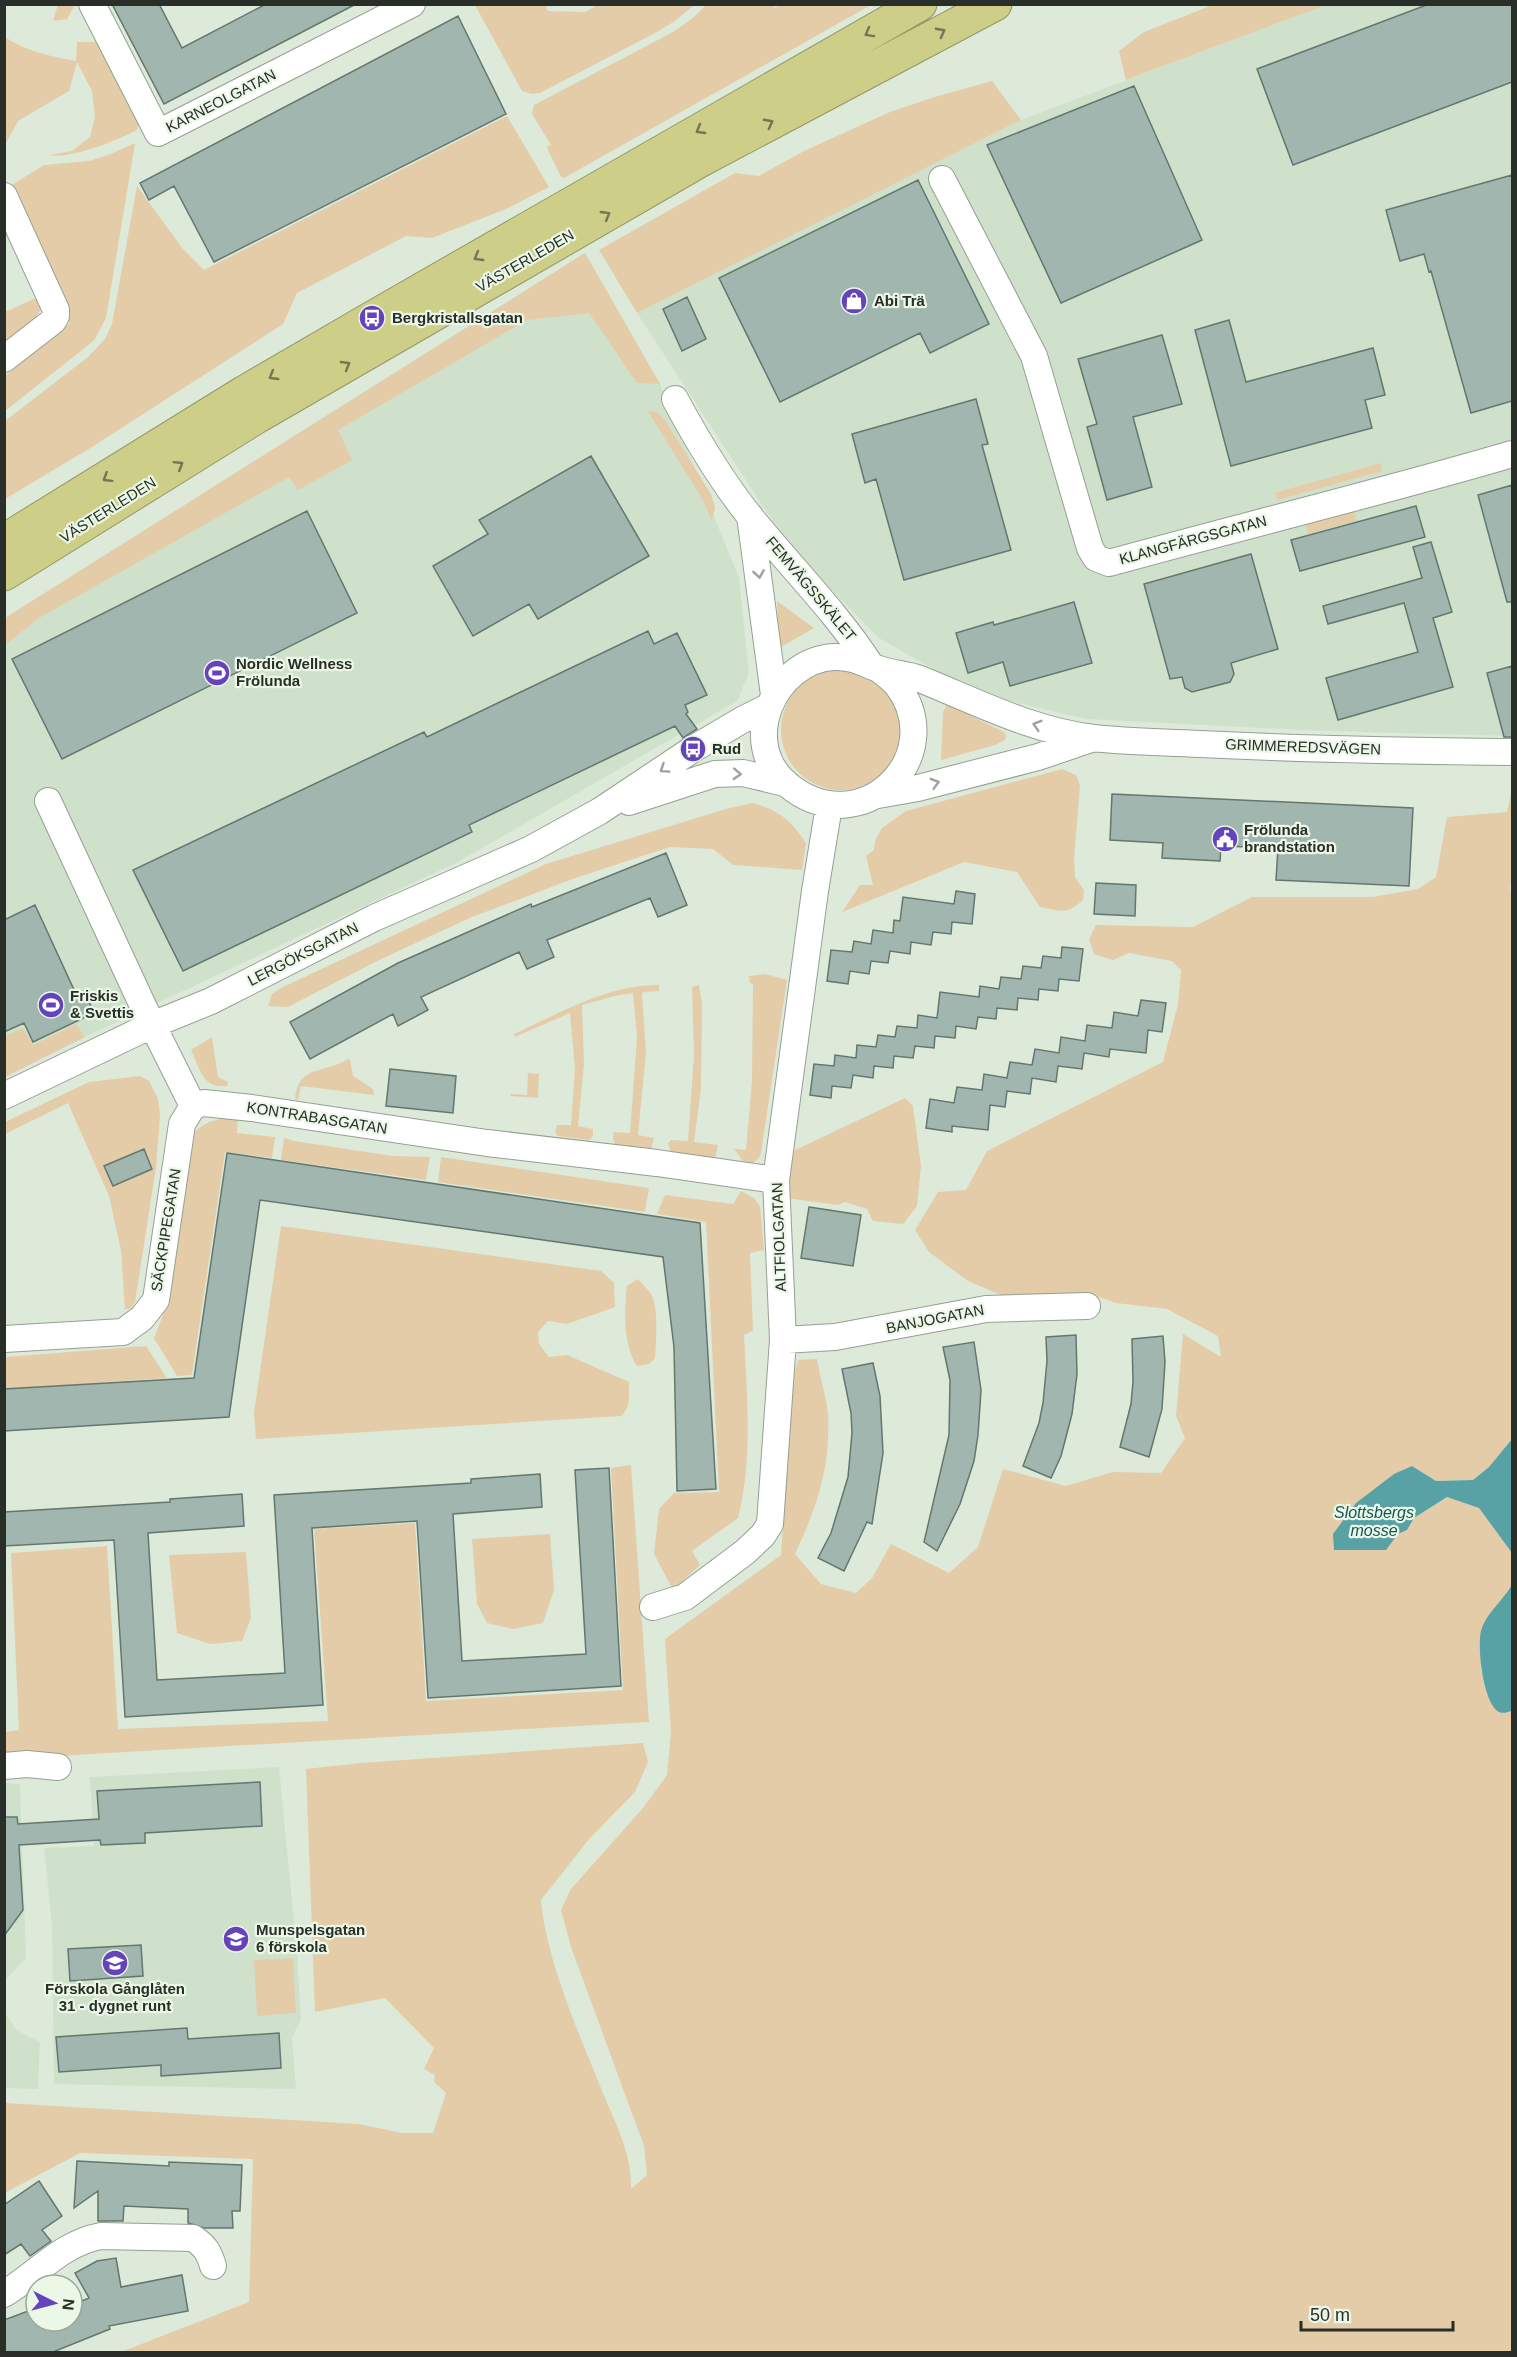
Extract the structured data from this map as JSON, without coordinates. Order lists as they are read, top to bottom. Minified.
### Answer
{"streets":{"highway":["VÄSTERLEDEN"],"street":["KARNEOLGATAN","KLANGFÄRGSGATAN","FEMVÄGSSKÄLET","GRIMMEREDSVÄGEN","LERGÖKSGATAN","KONTRABASGATAN","SÄCKPIPEGATAN","ALTFIOLGATAN","BANJOGATAN"]},"crossings":[["FEMVÄGSSKÄLET","GRIMMEREDSVÄGEN"],["FEMVÄGSSKÄLET","LERGÖKSGATAN"],["FEMVÄGSSKÄLET","ALTFIOLGATAN"],["GRIMMEREDSVÄGEN","LERGÖKSGATAN"],["GRIMMEREDSVÄGEN","ALTFIOLGATAN"],["LERGÖKSGATAN","ALTFIOLGATAN"],["KONTRABASGATAN","SÄCKPIPEGATAN"],["KONTRABASGATAN","ALTFIOLGATAN"],["ALTFIOLGATAN","BANJOGATAN"]],"one_way":["FEMVÄGSSKÄLET"],"water":["Slottsbergs mosse"],"places":{"shop":["Abi Trä"],"bus stop":["Bergkristallsgatan","Rud"],"sports":["Nordic Wellness Frölunda","Friskis & Svettis"],"public building":["Frölunda brandstation"],"school or university":["Munspelsgatan 6 förskola","Förskola Gånglåten 31 - dygnet runt"]},"scale_bar":"50 m","north":"right"}
